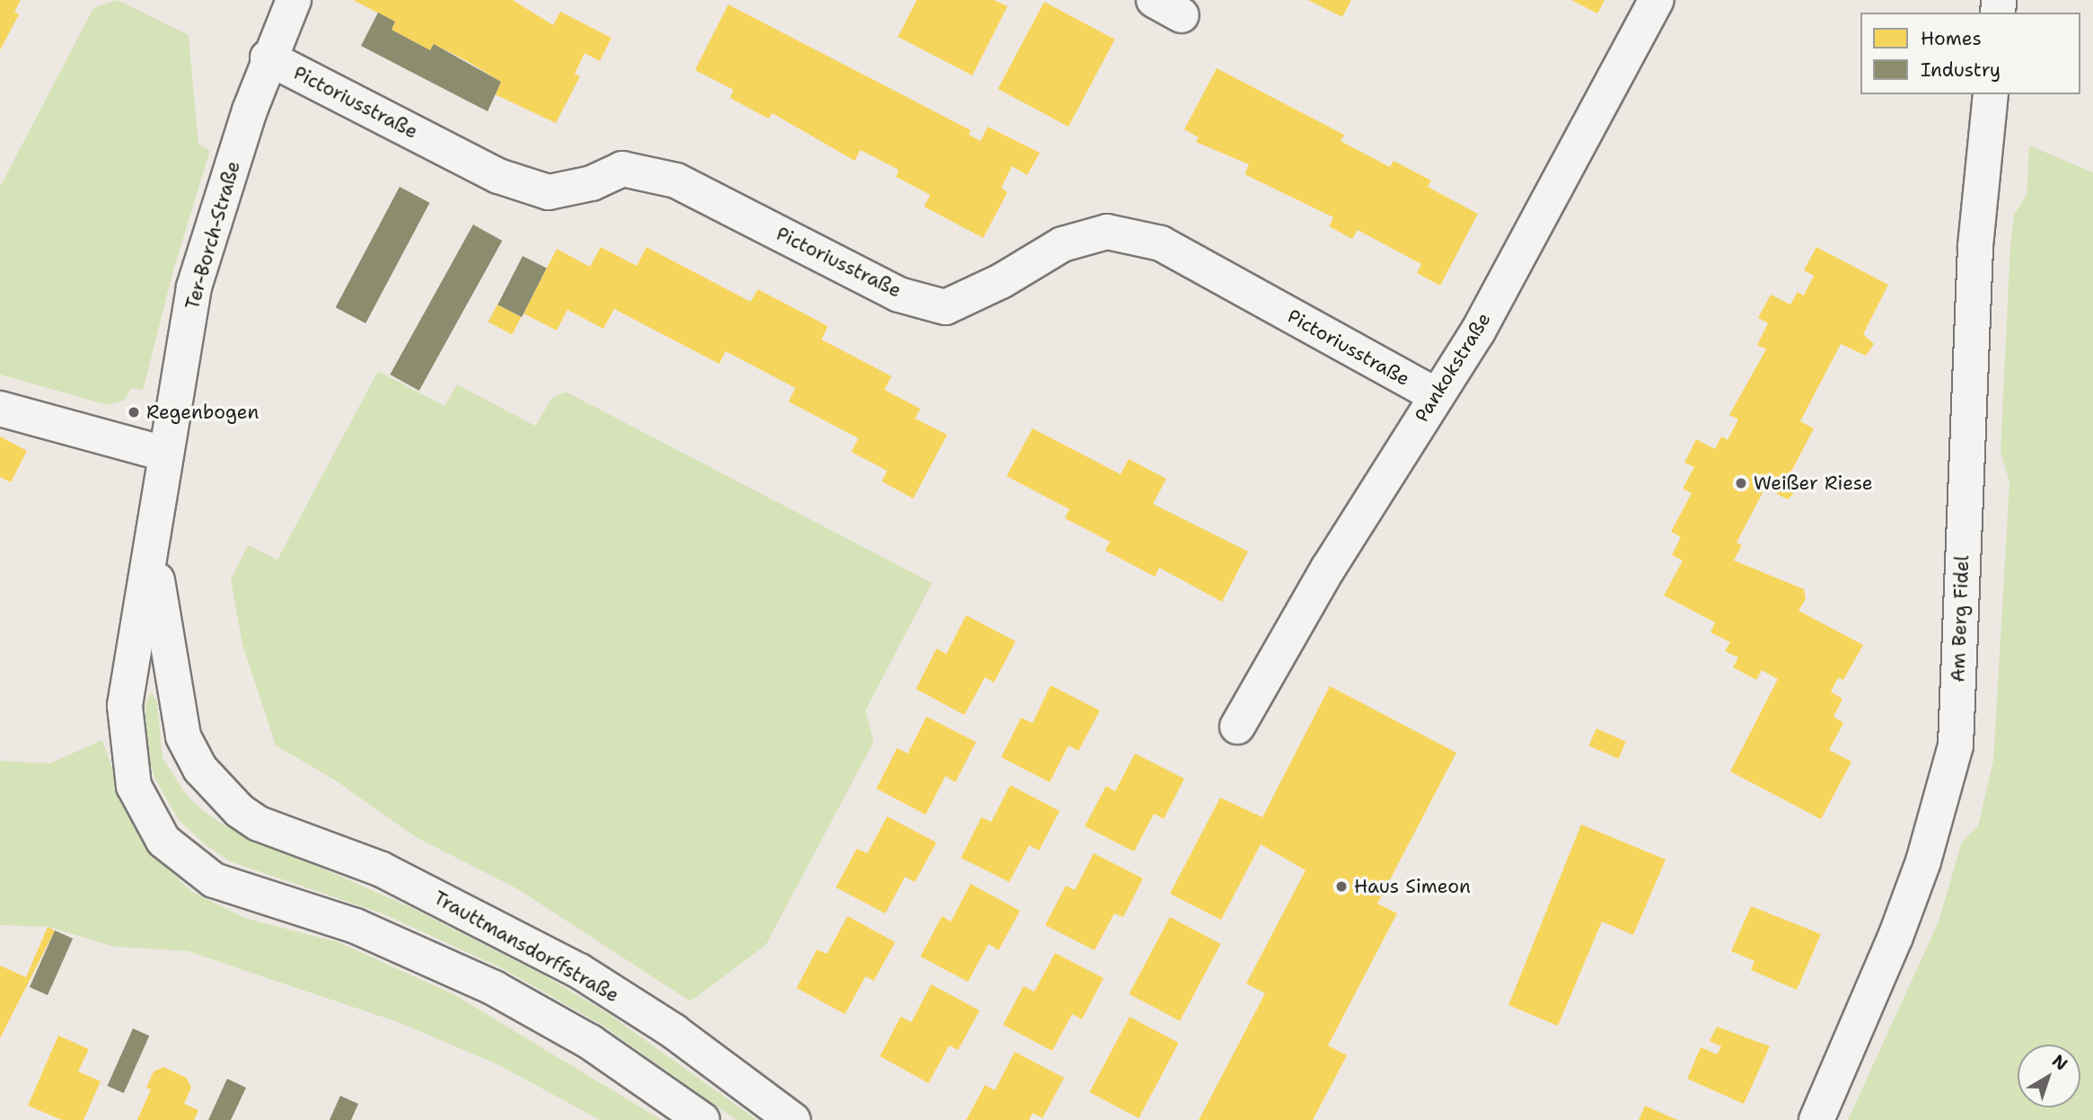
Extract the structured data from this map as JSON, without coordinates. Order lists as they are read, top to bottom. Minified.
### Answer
{"streets":{"street":["Pictoriusstraße","Ter-Borch-Straße","Pankokstraße","Am Berg Fidel","Trauttmansdorffstraße"]},"crossings":[["Pictoriusstraße","Ter-Borch-Straße"],["Pictoriusstraße","Pankokstraße"],["Ter-Borch-Straße","Trauttmansdorffstraße"]],"places":["Regenbogen","Weißer Riese","Haus Simeon"],"legend":["Homes","Industry"],"north":"top right"}
